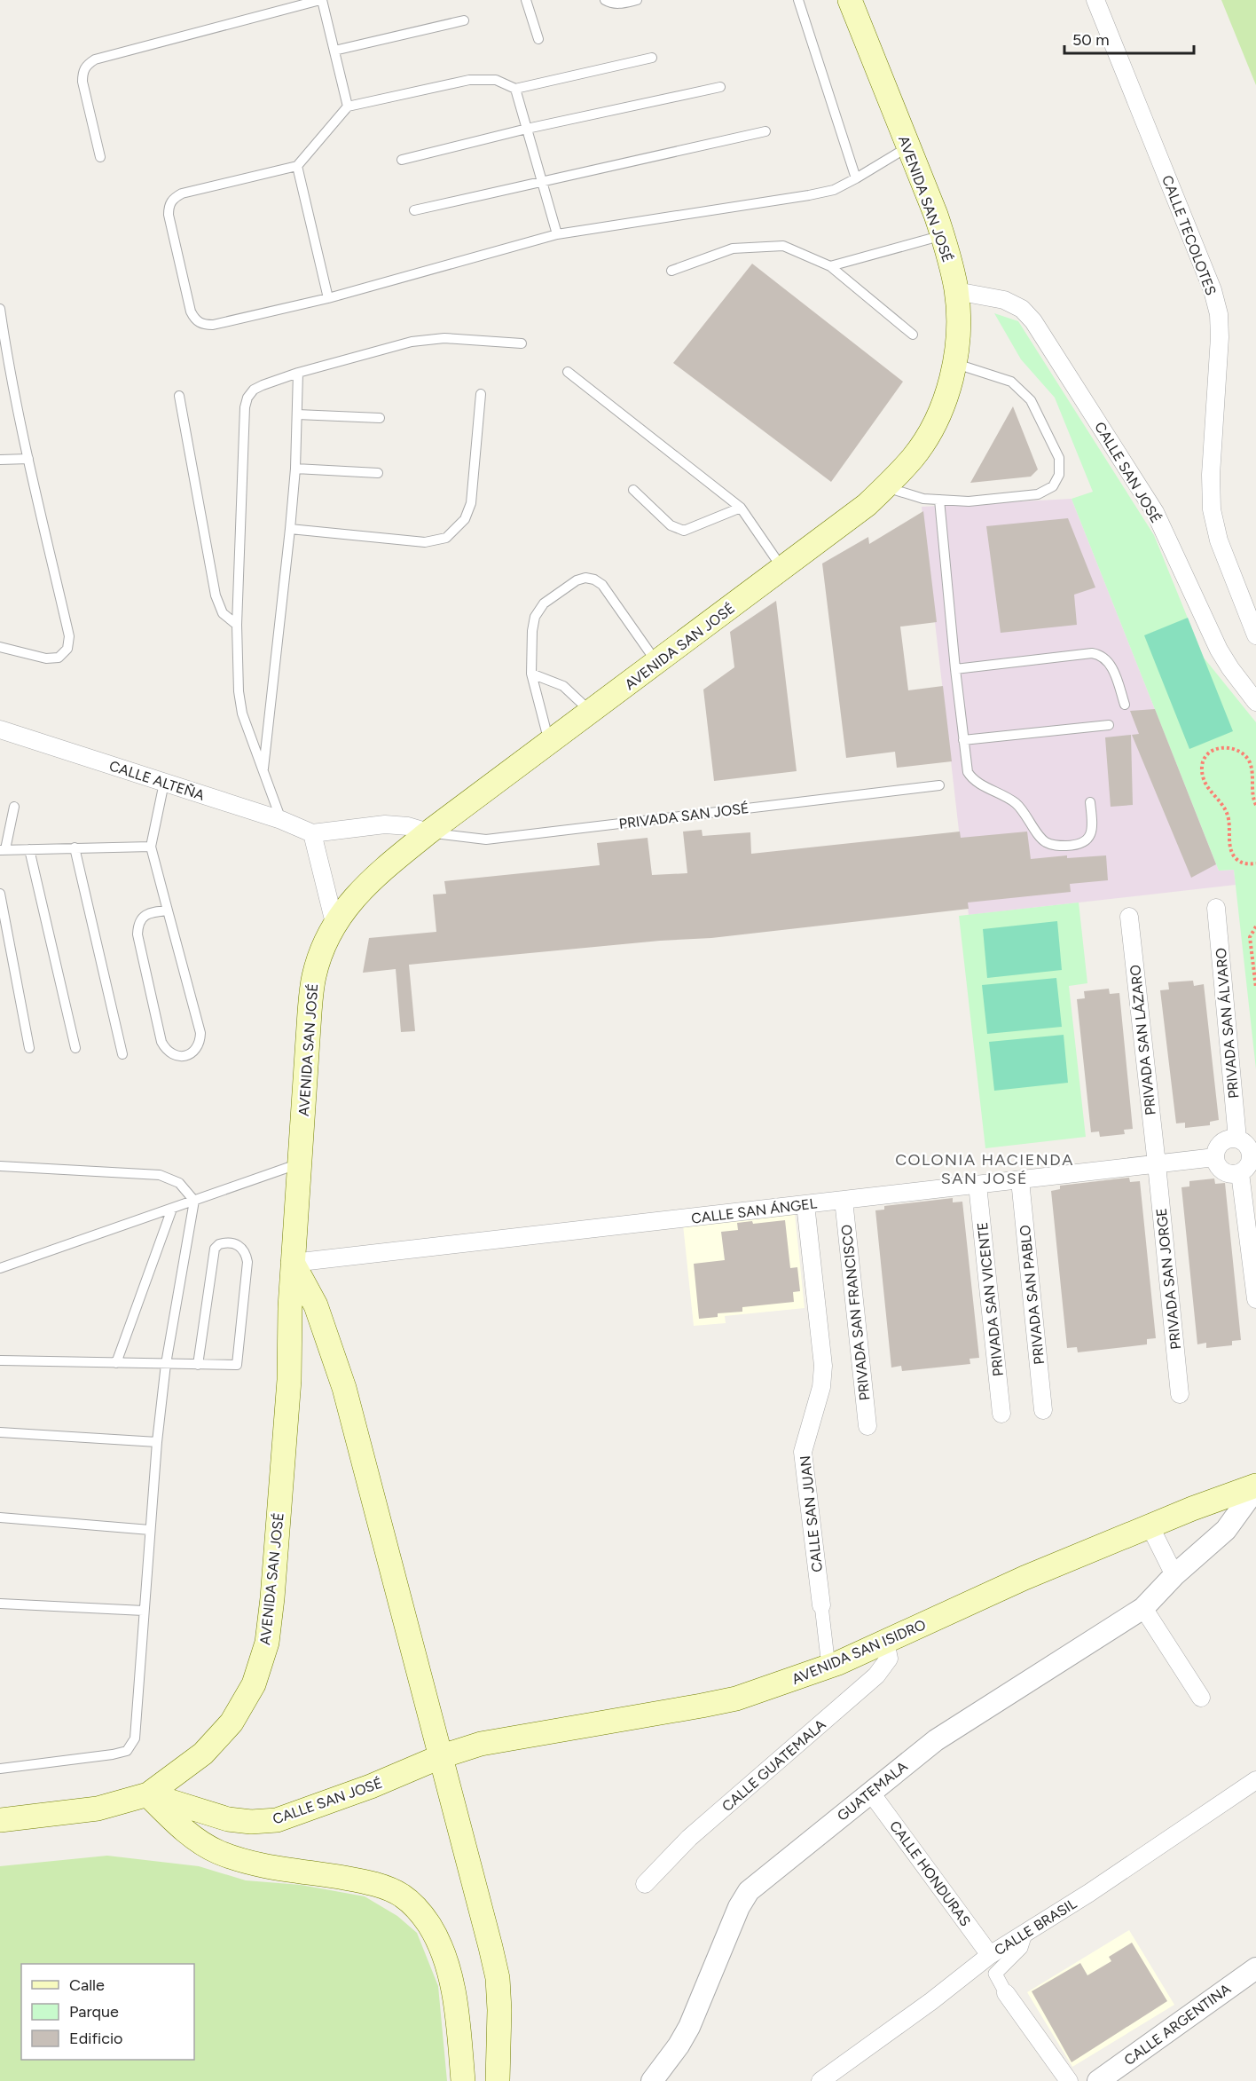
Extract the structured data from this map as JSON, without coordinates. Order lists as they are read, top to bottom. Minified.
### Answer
{"streets":{"main road":["AVENIDA SAN JOSÉ","CALLE SAN JOSÉ","AVENIDA SAN ISIDRO"],"street":["CALLE TECOLOTES","CALLE ALTEÑA","PRIVADA SAN ÁLVARO","PRIVADA SAN LÁZARO","CALLE SAN ÁNGEL","PRIVADA SAN JORGE","PRIVADA SAN PABLO","PRIVADA SAN VICENTE","PRIVADA SAN FRANCISCO","CALLE SAN JUAN","CALLE GUATEMALA","GUATEMALA","CALLE HONDURAS","CALLE BRASIL","CALLE ARGENTINA"],"lane":["PRIVADA SAN JOSÉ"]},"crossings":[["AVENIDA SAN JOSÉ","CALLE SAN JOSÉ"],["AVENIDA SAN JOSÉ","PRIVADA SAN JOSÉ"],["AVENIDA SAN JOSÉ","CALLE SAN ÁNGEL"],["CALLE SAN JOSÉ","AVENIDA SAN ISIDRO"],["PRIVADA SAN ÁLVARO","CALLE SAN ÁNGEL"],["PRIVADA SAN LÁZARO","CALLE SAN ÁNGEL"],["PRIVADA SAN LÁZARO","PRIVADA SAN JORGE"],["CALLE SAN ÁNGEL","PRIVADA SAN JORGE"],["CALLE SAN ÁNGEL","PRIVADA SAN PABLO"],["CALLE SAN ÁNGEL","PRIVADA SAN VICENTE"],["CALLE SAN ÁNGEL","PRIVADA SAN FRANCISCO"],["CALLE SAN ÁNGEL","CALLE SAN JUAN"],["CALLE SAN JUAN","AVENIDA SAN ISIDRO"],["AVENIDA SAN ISIDRO","CALLE GUATEMALA"],["GUATEMALA","CALLE HONDURAS"],["CALLE HONDURAS","CALLE BRASIL"]],"districts":["COLONIA HACIENDA SAN JOSÉ"],"legend":["Calle","Parque","Edificio"],"scale_bar":"50 m"}
